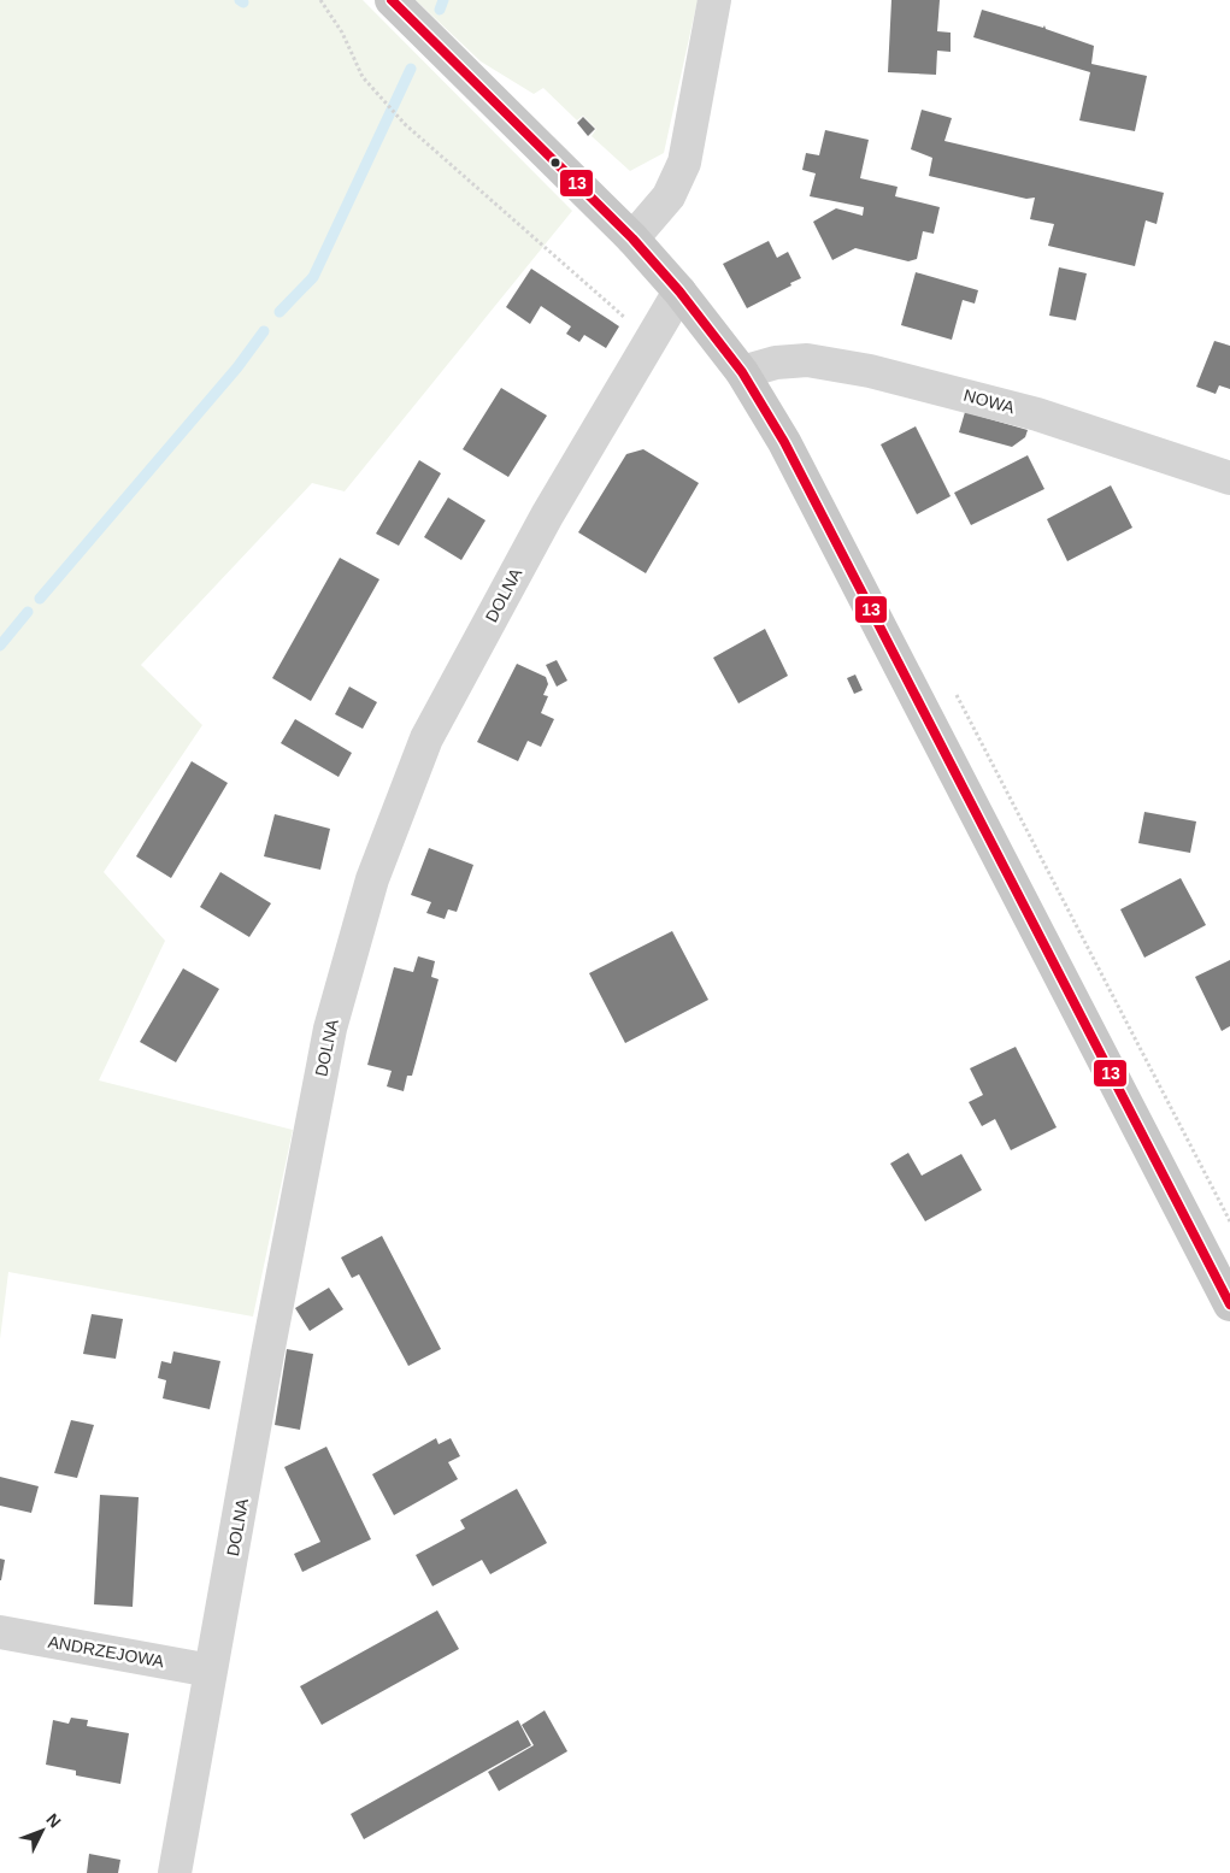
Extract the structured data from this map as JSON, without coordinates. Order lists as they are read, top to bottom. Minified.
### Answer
{"streets":{"street":["NOWA","DOLNA","ANDRZEJOWA"]},"crossings":[["DOLNA","ANDRZEJOWA"]],"lines":["transit line 13"],"north":"top right"}
